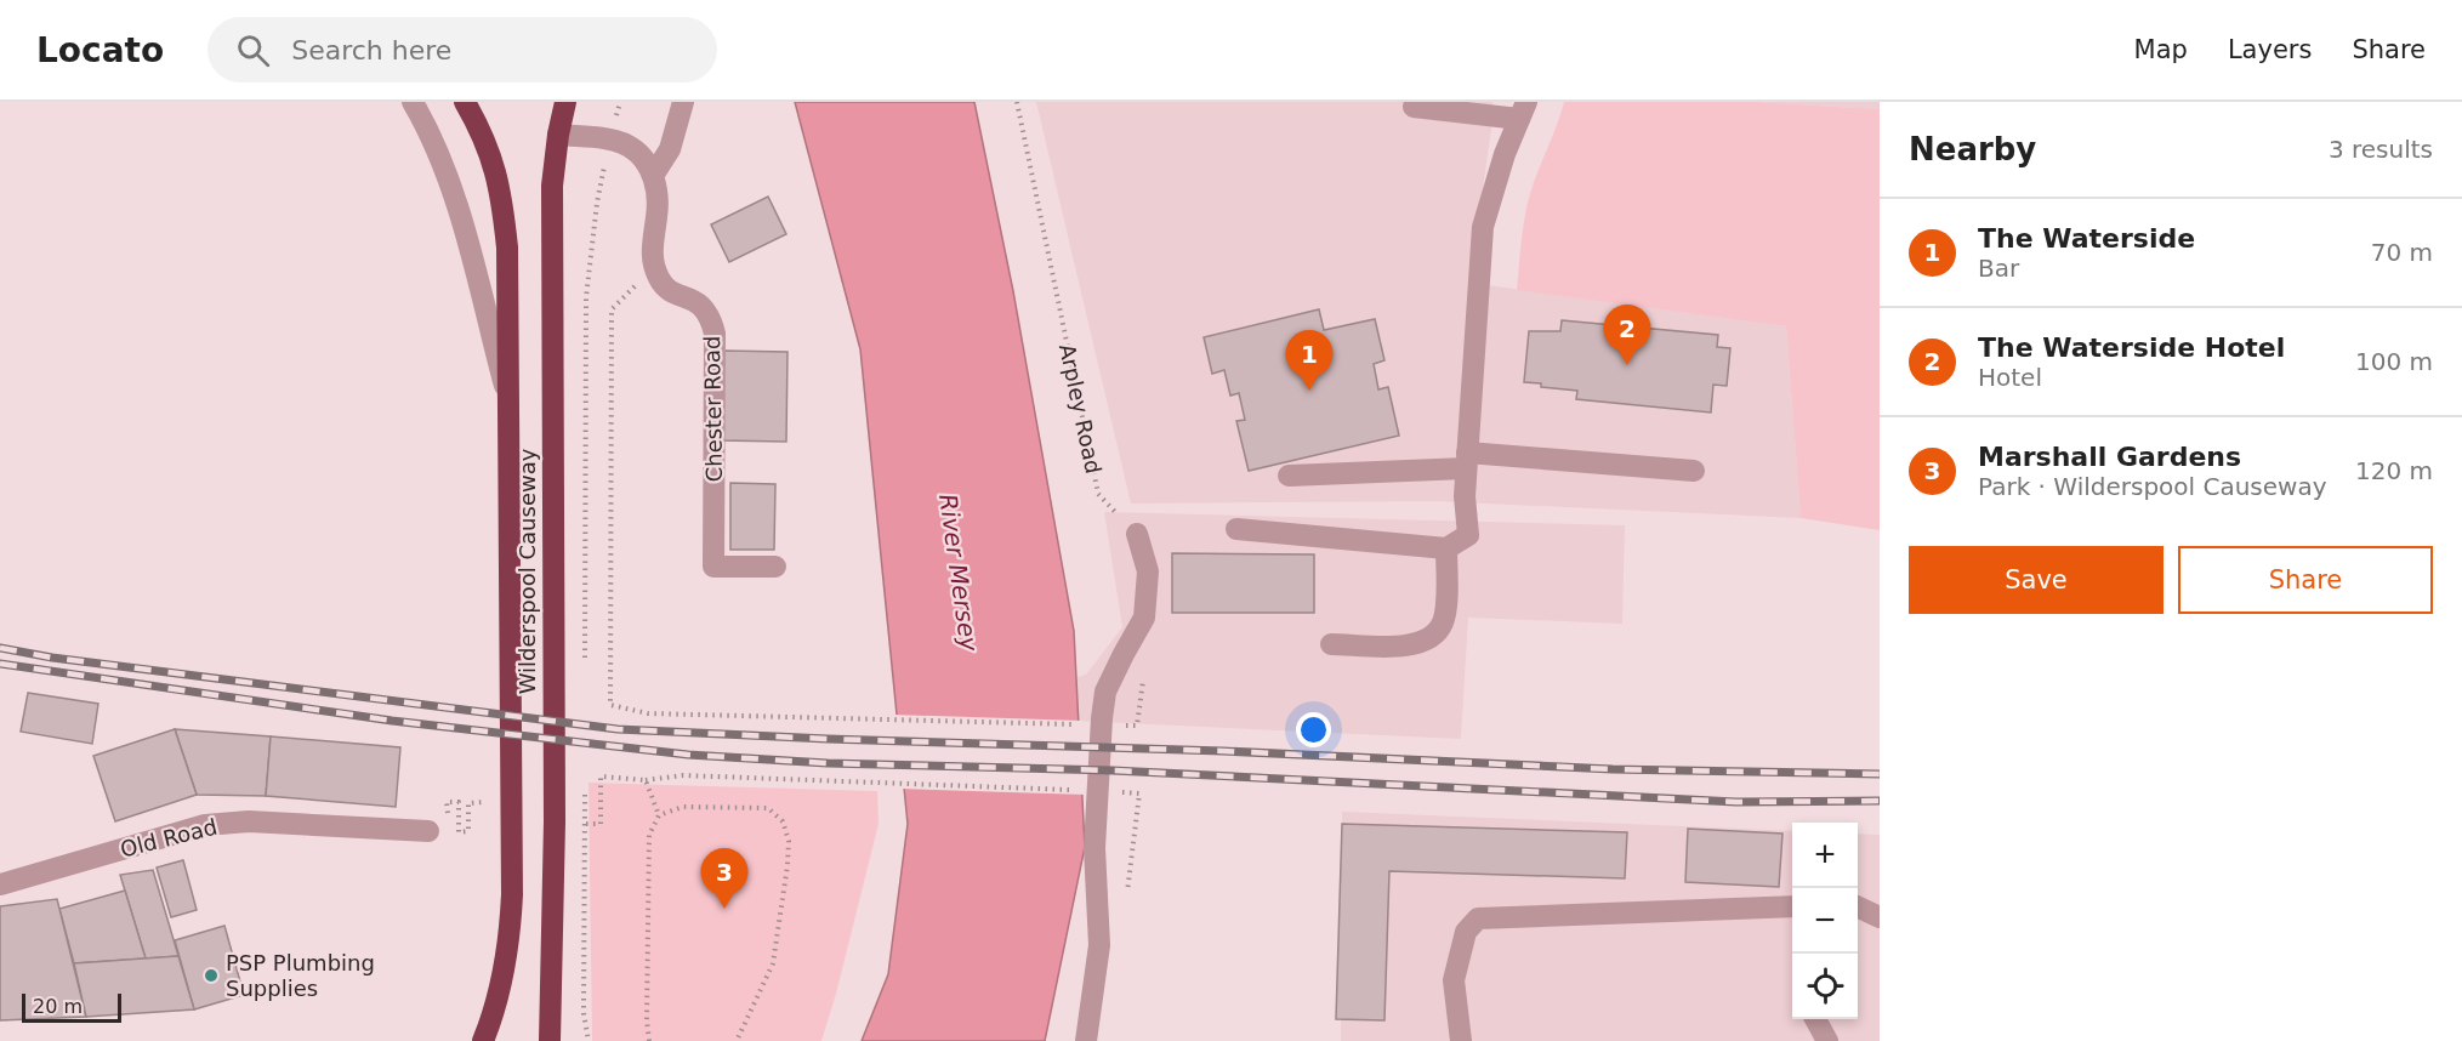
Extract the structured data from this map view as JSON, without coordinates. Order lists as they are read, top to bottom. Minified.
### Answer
{"streets":{"highway":["Wilderspool Causeway"],"street":["Chester Road","Old Road"],"path":["Arpley Road"]},"water":["River Mersey"],"places":["PSP Plumbing Supplies"],"scale_bar":"20 m","page":{"header":"Locato","search":"Search here","nav":["Map","Layers","Share"],"heading":["Nearby","3 results"],"list":[{"mark":"1","name":"The Waterside","note":"Bar","value":"70 m"},{"mark":"2","name":"The Waterside Hotel","note":"Hotel","value":"100 m"},{"mark":"3","name":"Marshall Gardens","note":"Park · Wilderspool Causeway","value":"120 m"}],"pins":["2","1","3"],"buttons":["Save","Share"],"map_buttons":["+","−"],"scale":"20 m"}}
